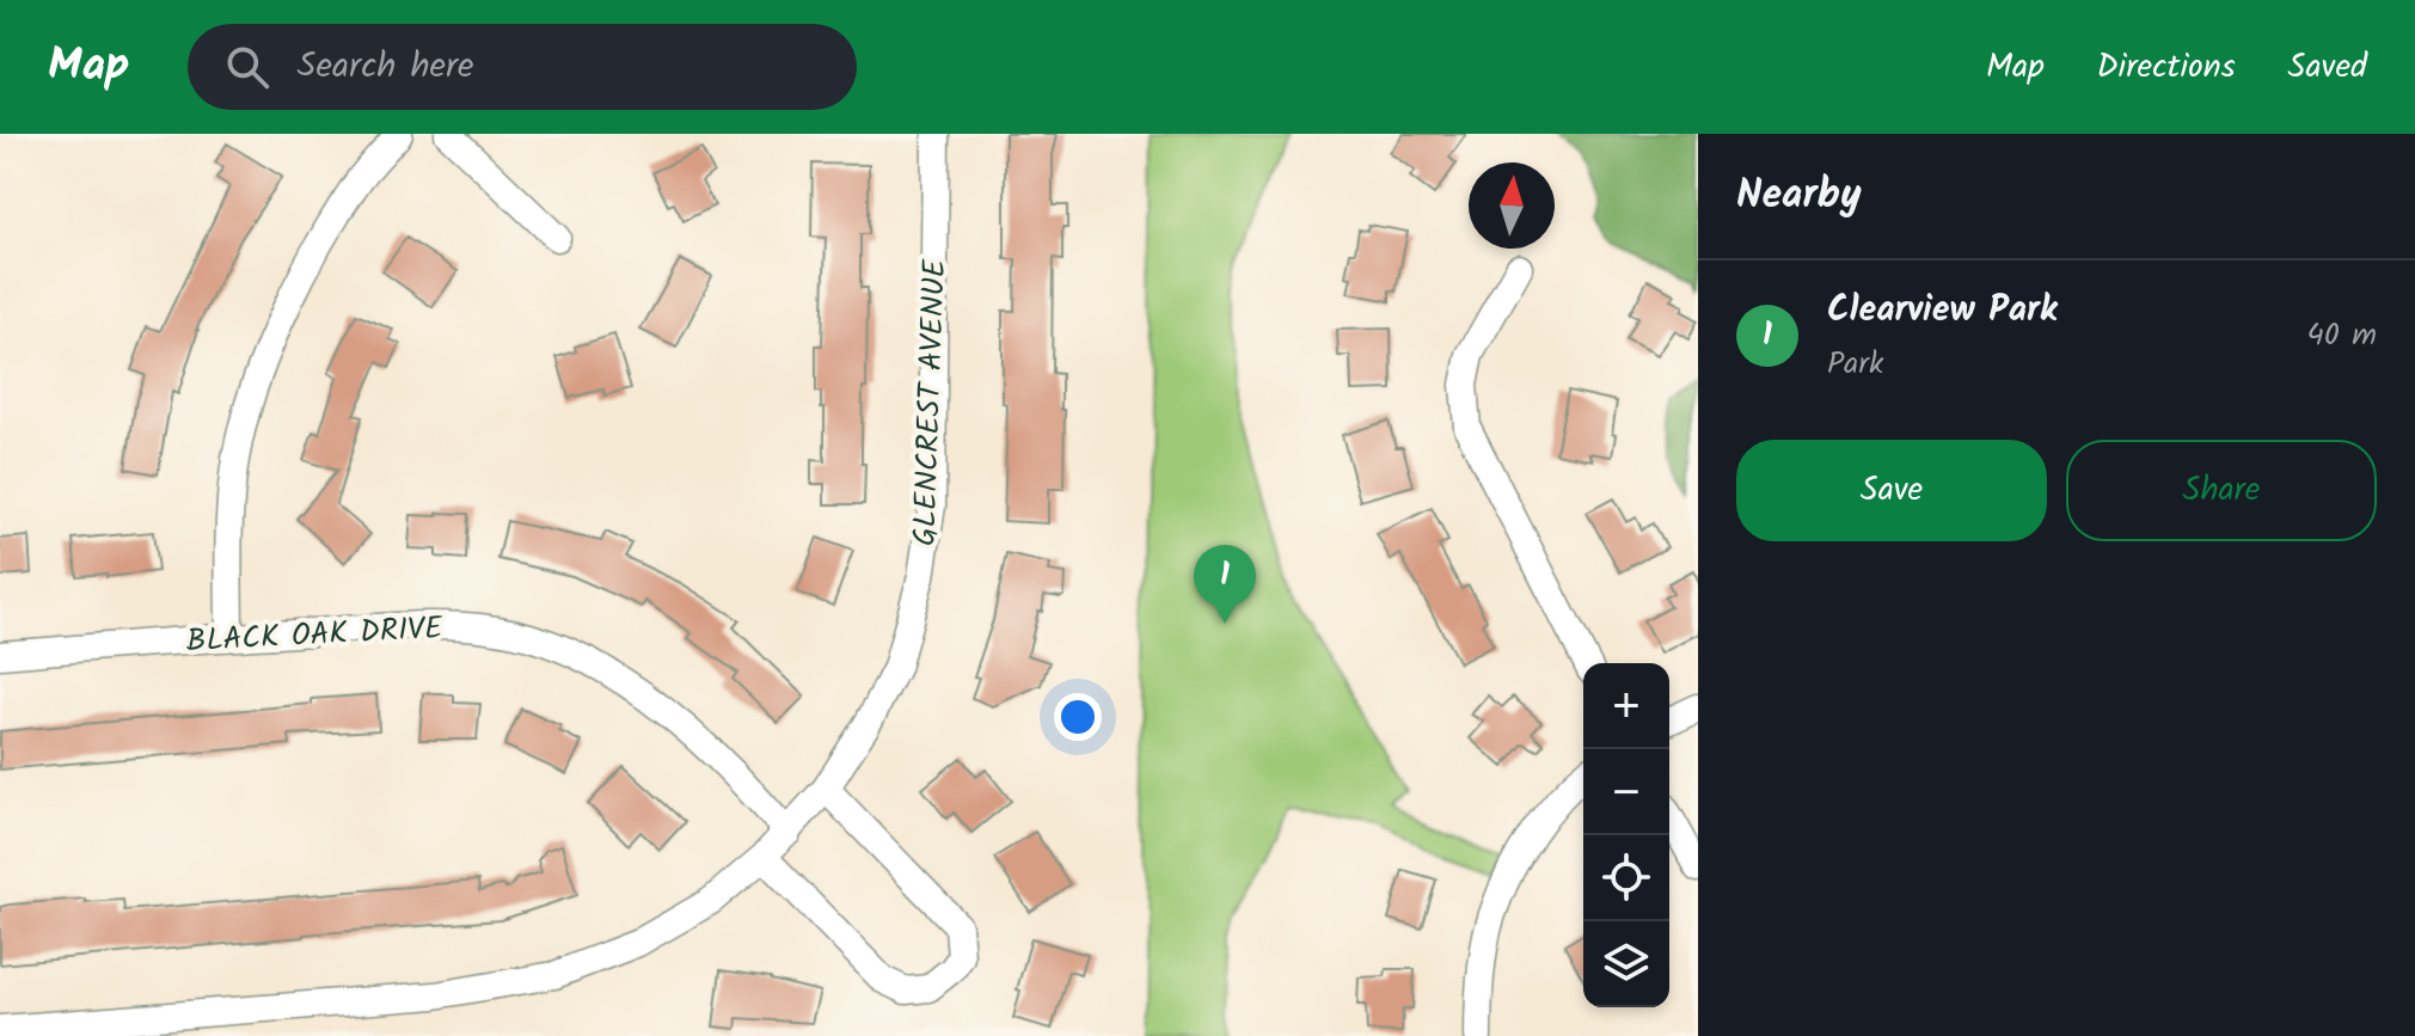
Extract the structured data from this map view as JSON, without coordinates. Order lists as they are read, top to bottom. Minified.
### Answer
{"streets":{"street":["GLENCREST AVENUE","BLACK OAK DRIVE"]},"crossings":[["GLENCREST AVENUE","BLACK OAK DRIVE"]],"north":"top","page":{"header":"Map","search":"Search here","nav":["Map","Directions","Saved"],"heading":"Nearby","list":[{"mark":"1","name":"Clearview Park","note":"Park","value":"40 m"}],"buttons":["Save","Share"],"pins":"1","map_buttons":["+","−"]}}
